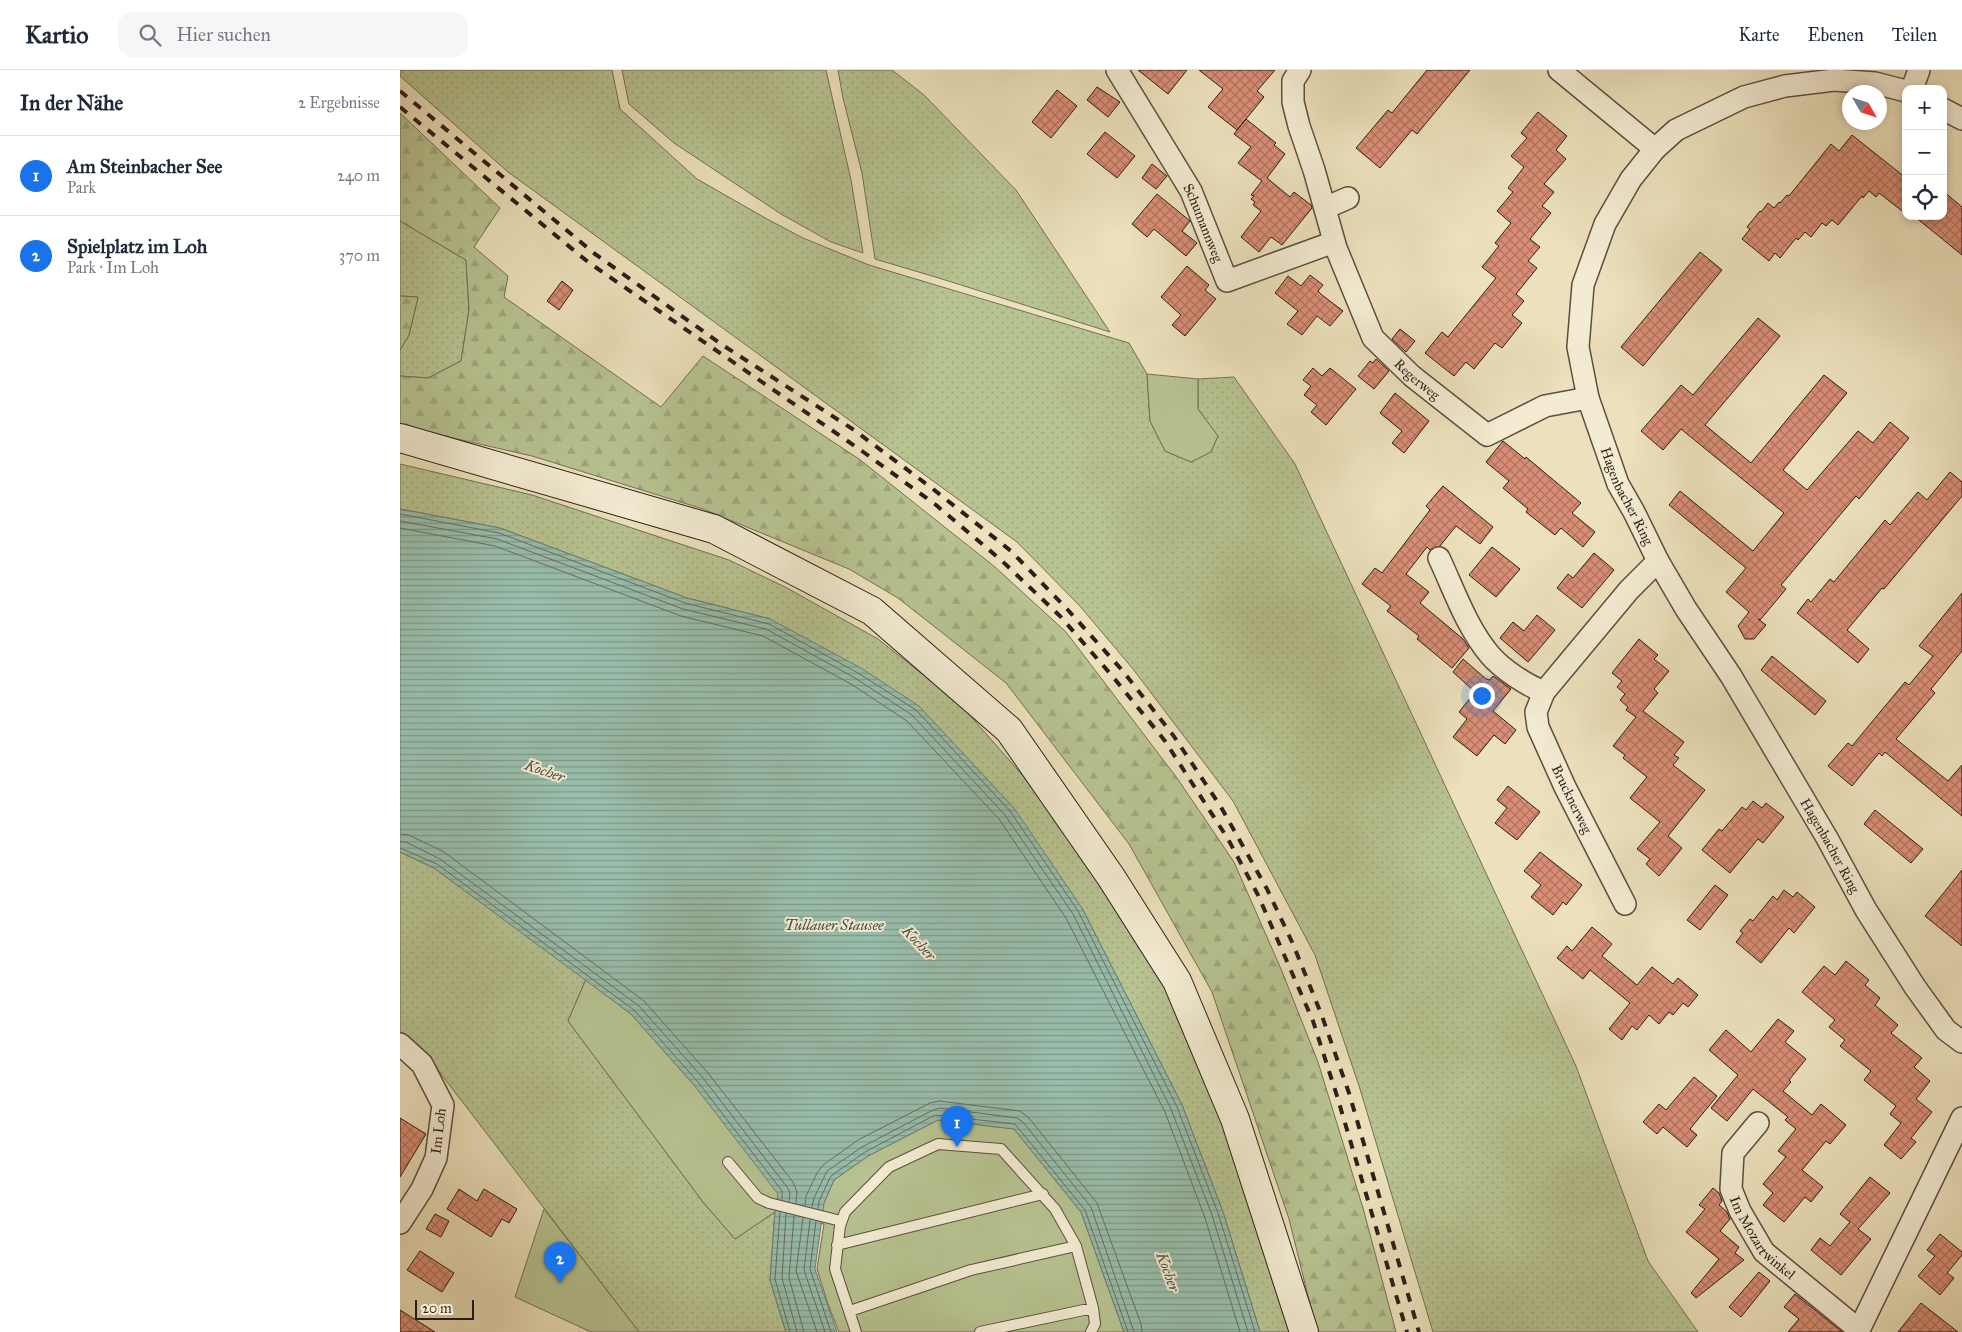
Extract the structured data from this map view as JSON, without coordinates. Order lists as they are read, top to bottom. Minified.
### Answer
{"streets":{"street":["Schumannweg","Regerweg","Hagenbacher Ring","Brucknerweg","Im Loh","Im Mozartwinkel"]},"crossings":[["Schumannweg","Regerweg"],["Regerweg","Hagenbacher Ring"],["Hagenbacher Ring","Brucknerweg"]],"water":["Kocher","Tullauer Stausee"],"scale_bar":"20 m","north":"bottom right","page":{"header":"Kartio","search":"Hier suchen","nav":["Karte","Ebenen","Teilen"],"heading":["In der Nähe","2 Ergebnisse"],"map_buttons":["+","−"],"list":[{"mark":"1","name":"Am Steinbacher See","note":"Park","value":"240 m"},{"mark":"2","name":"Spielplatz im Loh","note":"Park · Im Loh","value":"370 m"}],"pins":["1","2"],"scale":"20 m"}}
